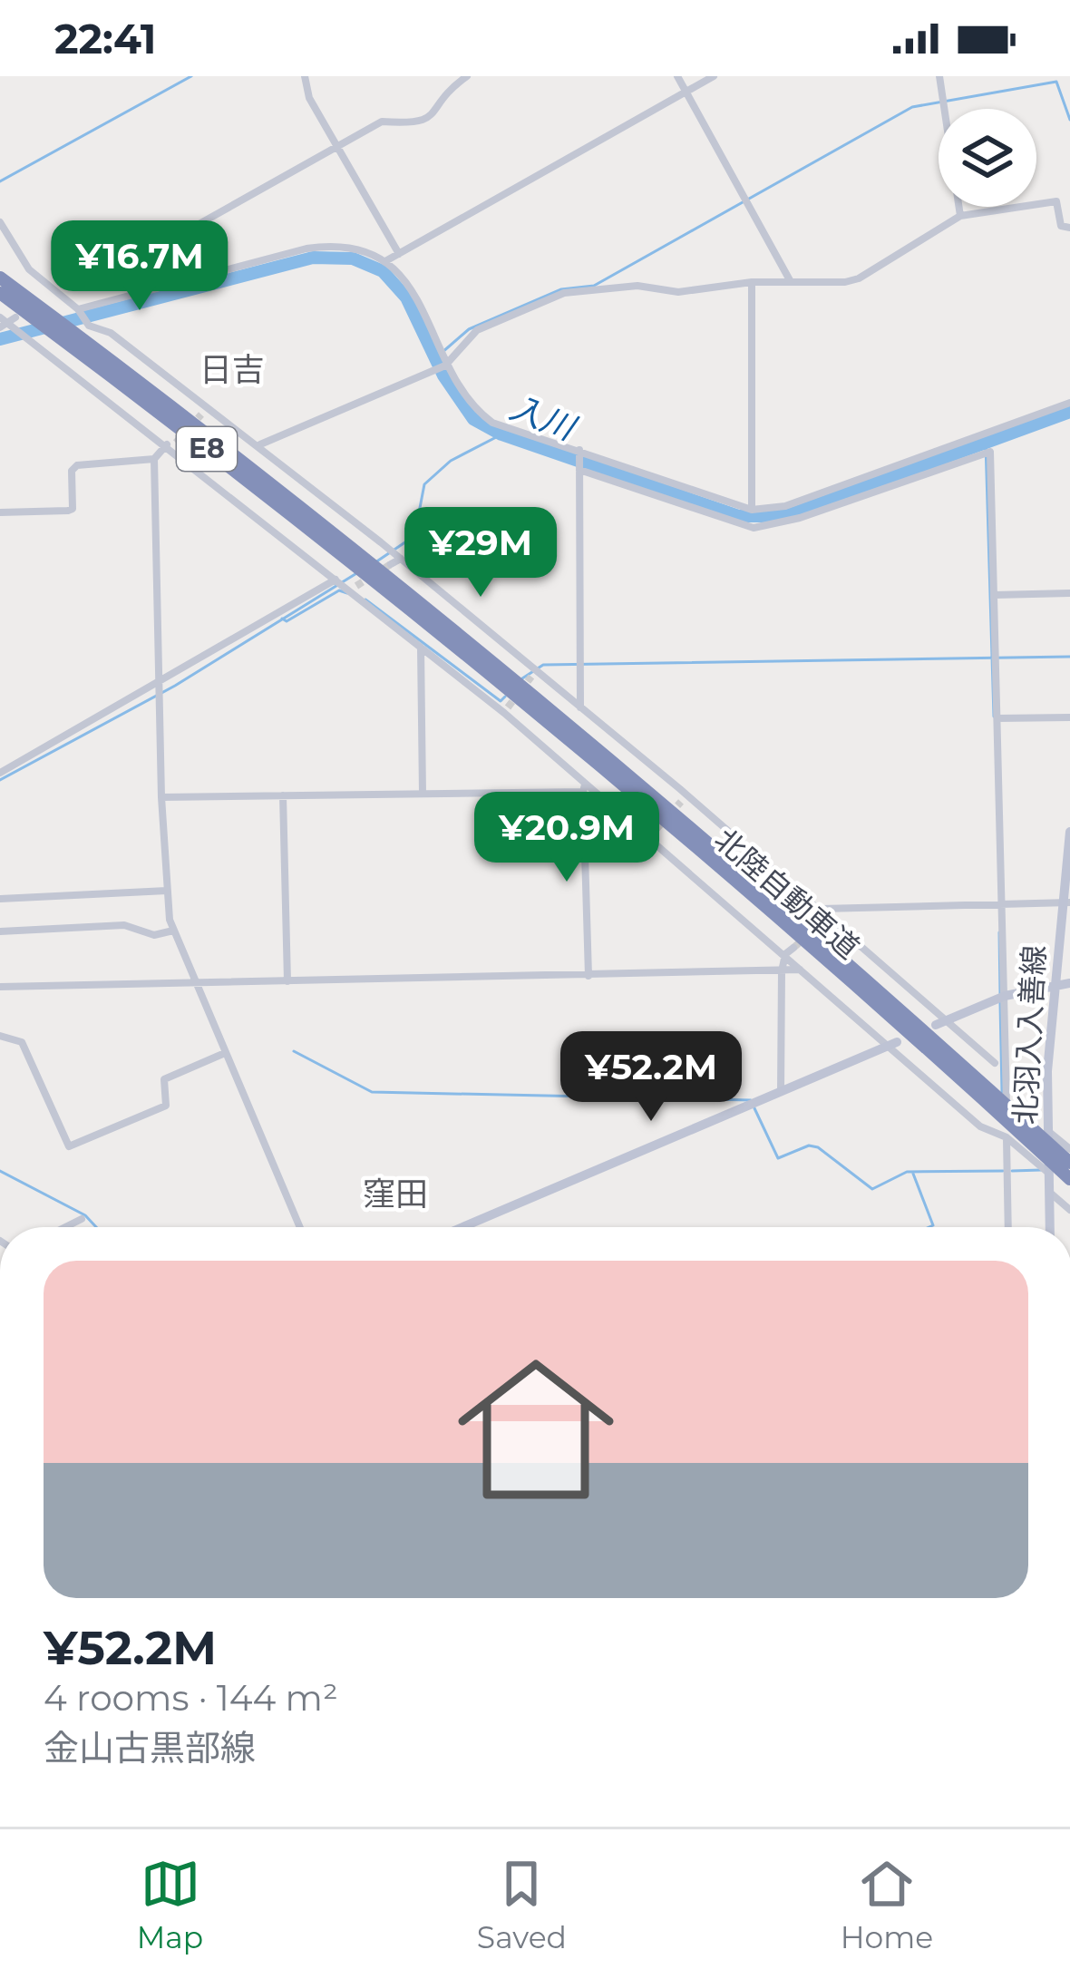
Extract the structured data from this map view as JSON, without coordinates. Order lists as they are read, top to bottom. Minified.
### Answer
{"streets":{"highway":["E8","北陸自動車道"],"main road":["北羽入入善線"]},"districts":["日吉","窪田"],"water":["入川"],"page":{"status":"22:41","price":["¥16.7M","¥29M","¥20.9M","¥52.2M"],"list":[{"name":"¥52.2M","note":"4 rooms · 144 m² · 金山古黒部線"}],"tabs":["Map","Saved","Home"]}}
